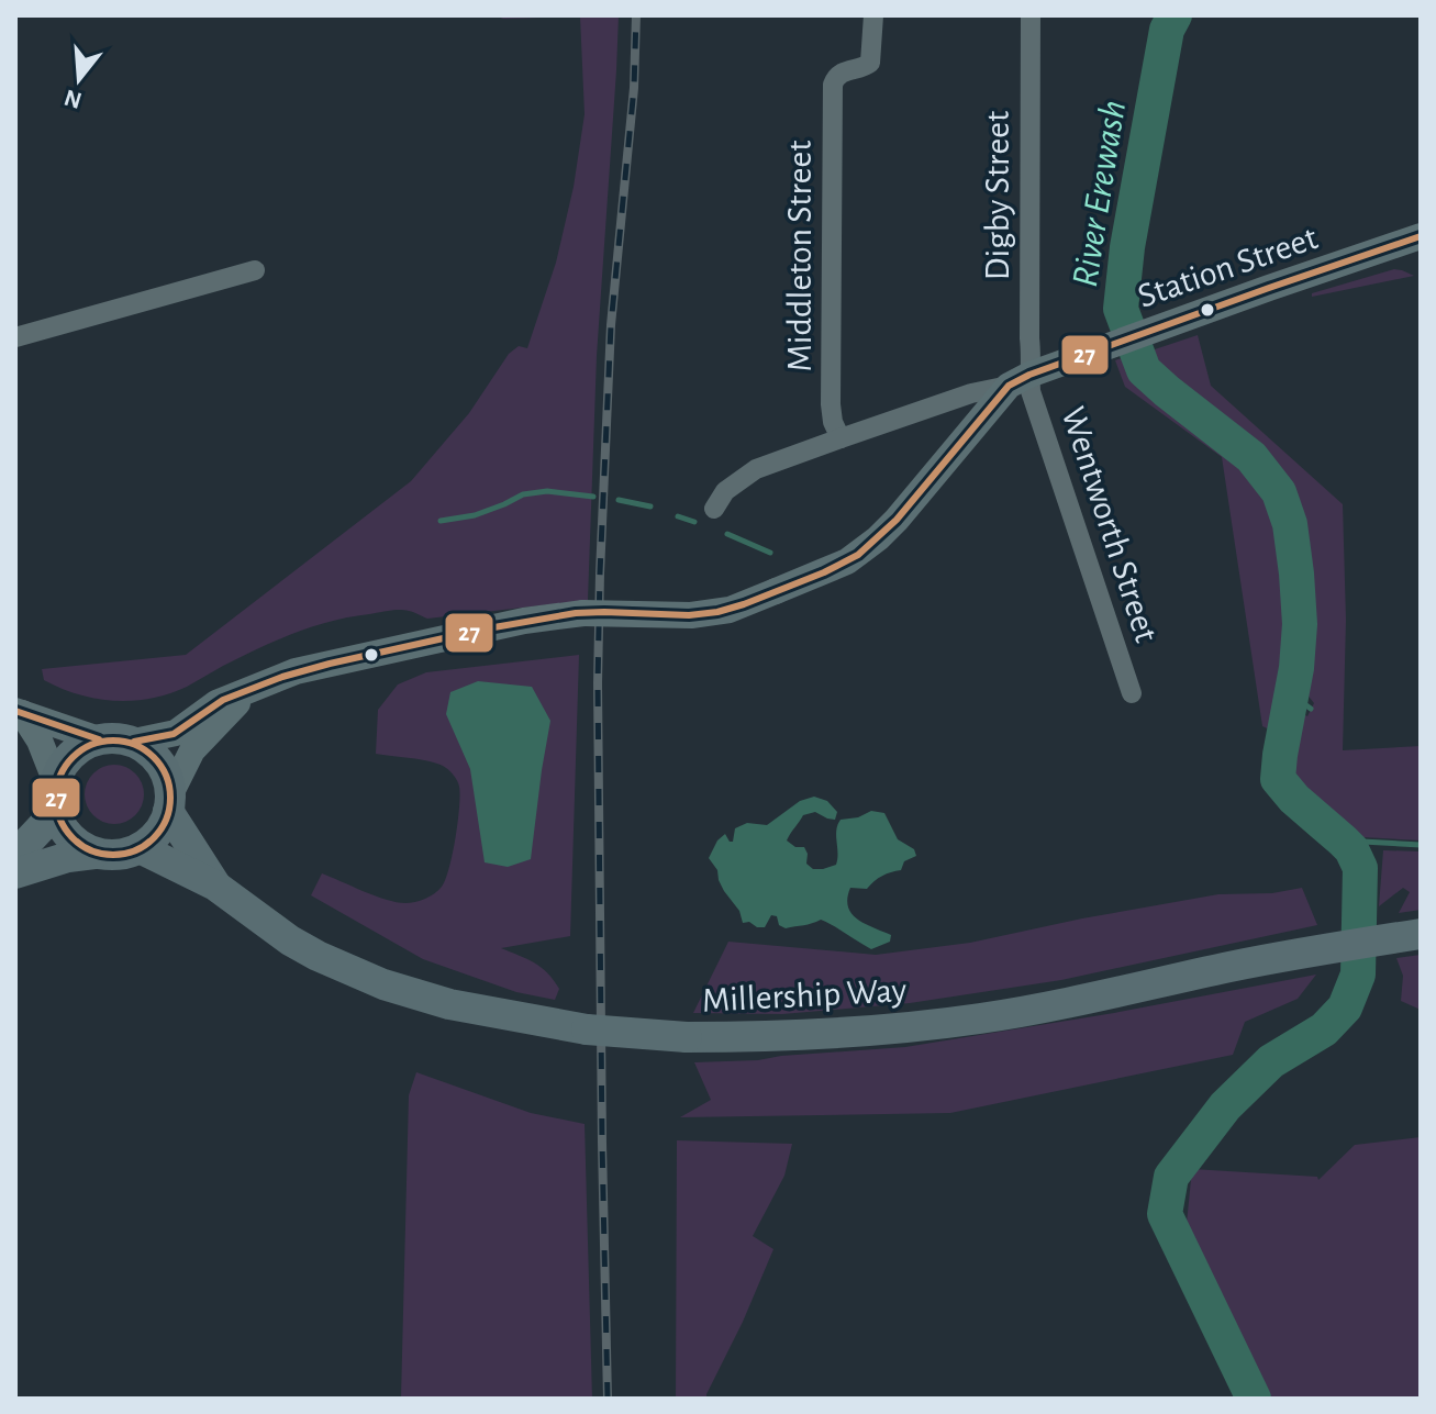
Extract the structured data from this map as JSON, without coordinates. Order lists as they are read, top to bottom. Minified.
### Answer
{"streets":{"main road":["Millership Way"],"street":["Digby Street","Middleton Street","Station Street","Wentworth Street"]},"crossings":[["Digby Street","Station Street"],["Digby Street","Wentworth Street"],["Middleton Street","Station Street"],["Station Street","Wentworth Street"],["Station Street","Millership Way"]],"water":["River Erewash"],"lines":["transit line 27"],"north":"bottom"}
